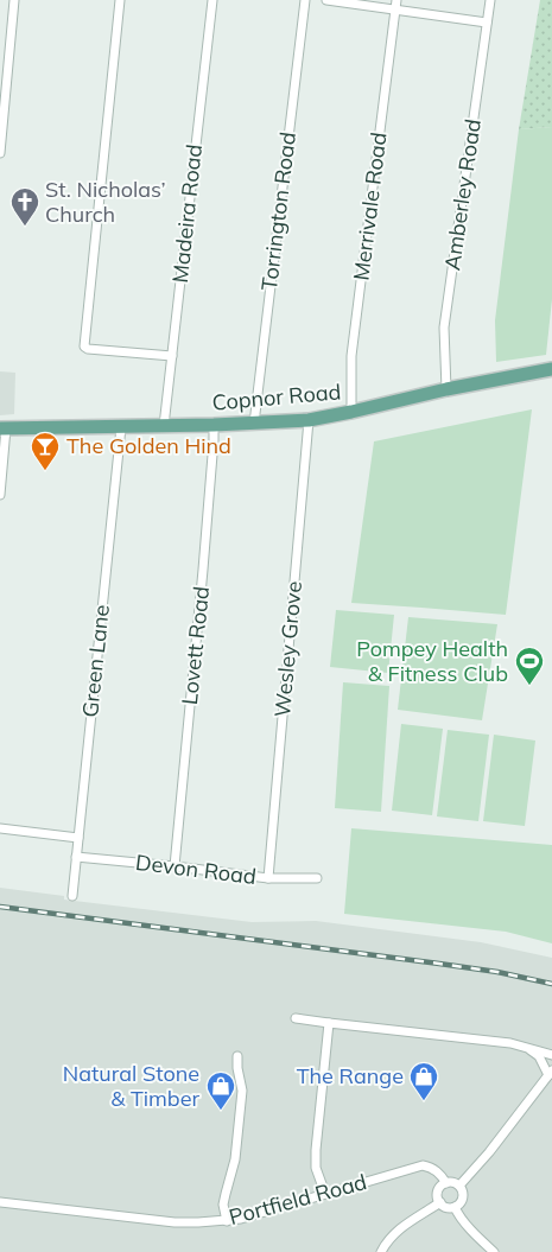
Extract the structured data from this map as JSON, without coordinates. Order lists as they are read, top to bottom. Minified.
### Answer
{"streets":{"main road":["Copnor Road"],"street":["Amberley Road","Merrivale Road","Torrington Road","Madeira Road","Lovett Road","Wesley Grove","Green Lane","Devon Road","Portfield Road"]},"crossings":[["Amberley Road","Copnor Road"],["Merrivale Road","Copnor Road"],["Torrington Road","Copnor Road"],["Madeira Road","Copnor Road"],["Copnor Road","Lovett Road"],["Copnor Road","Wesley Grove"],["Copnor Road","Green Lane"],["Lovett Road","Devon Road"],["Wesley Grove","Devon Road"],["Green Lane","Devon Road"]],"places":{"church":["St. Nicholas’ Church"],"bar":["The Golden Hind"],"sports":["Pompey Health & Fitness Club"],"shop":["The Range","Natural Stone & Timber"]}}
